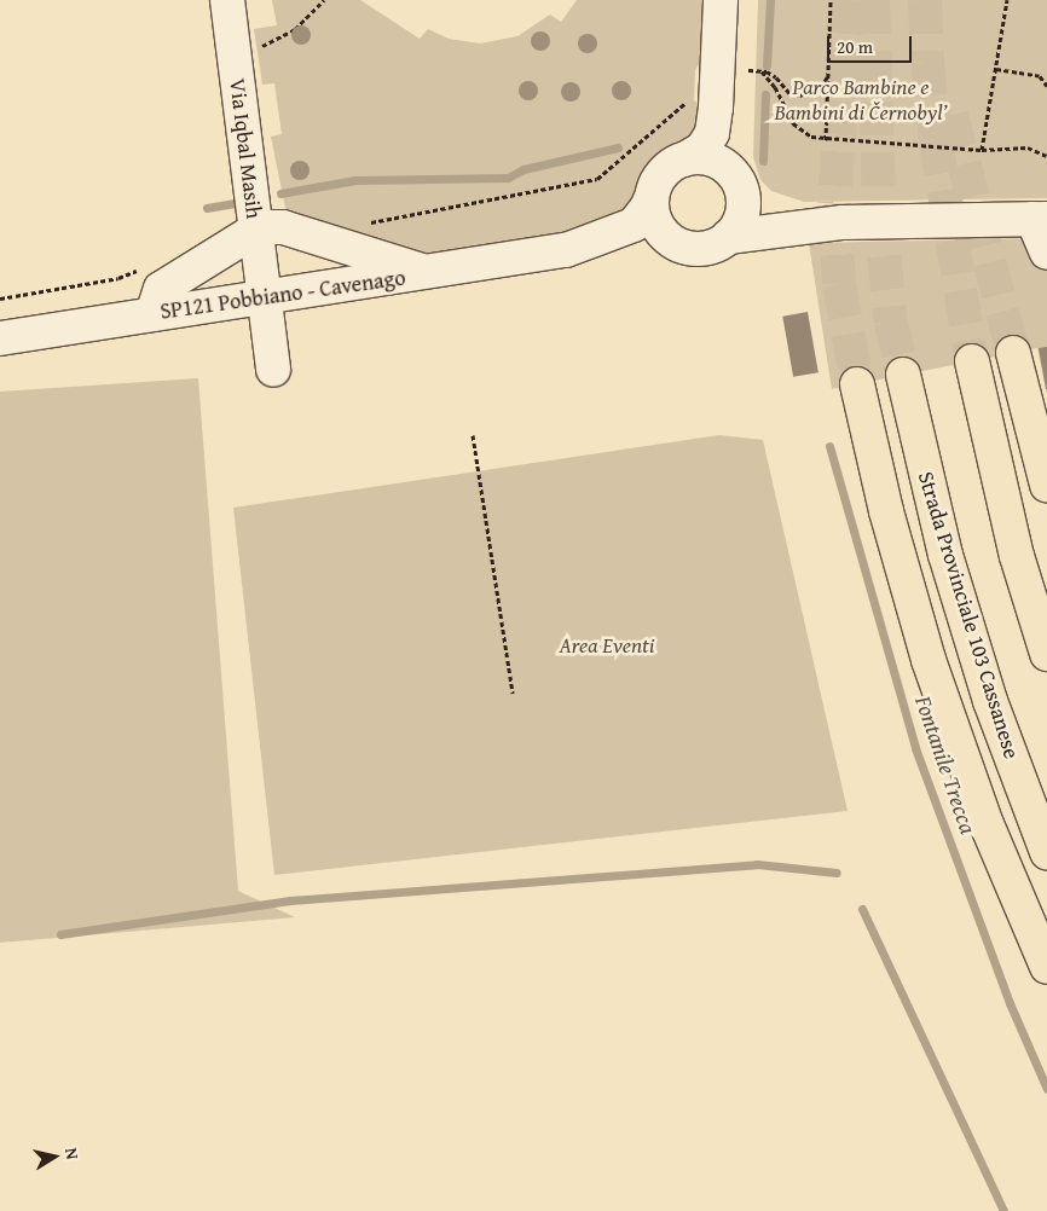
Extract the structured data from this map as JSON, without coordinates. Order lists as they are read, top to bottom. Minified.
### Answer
{"streets":{"highway":["Strada Provinciale 103 Cassanese"],"street":["Via Iqbal Masih","SP121 Pobbiano - Cavenago"]},"crossings":[["Via Iqbal Masih","SP121 Pobbiano - Cavenago"]],"water":["Fontanile Trecca"],"parks":["Parco Bambine e Bambini di Černobyl’","Area Eventi"],"scale_bar":"20 m","north":"right"}
